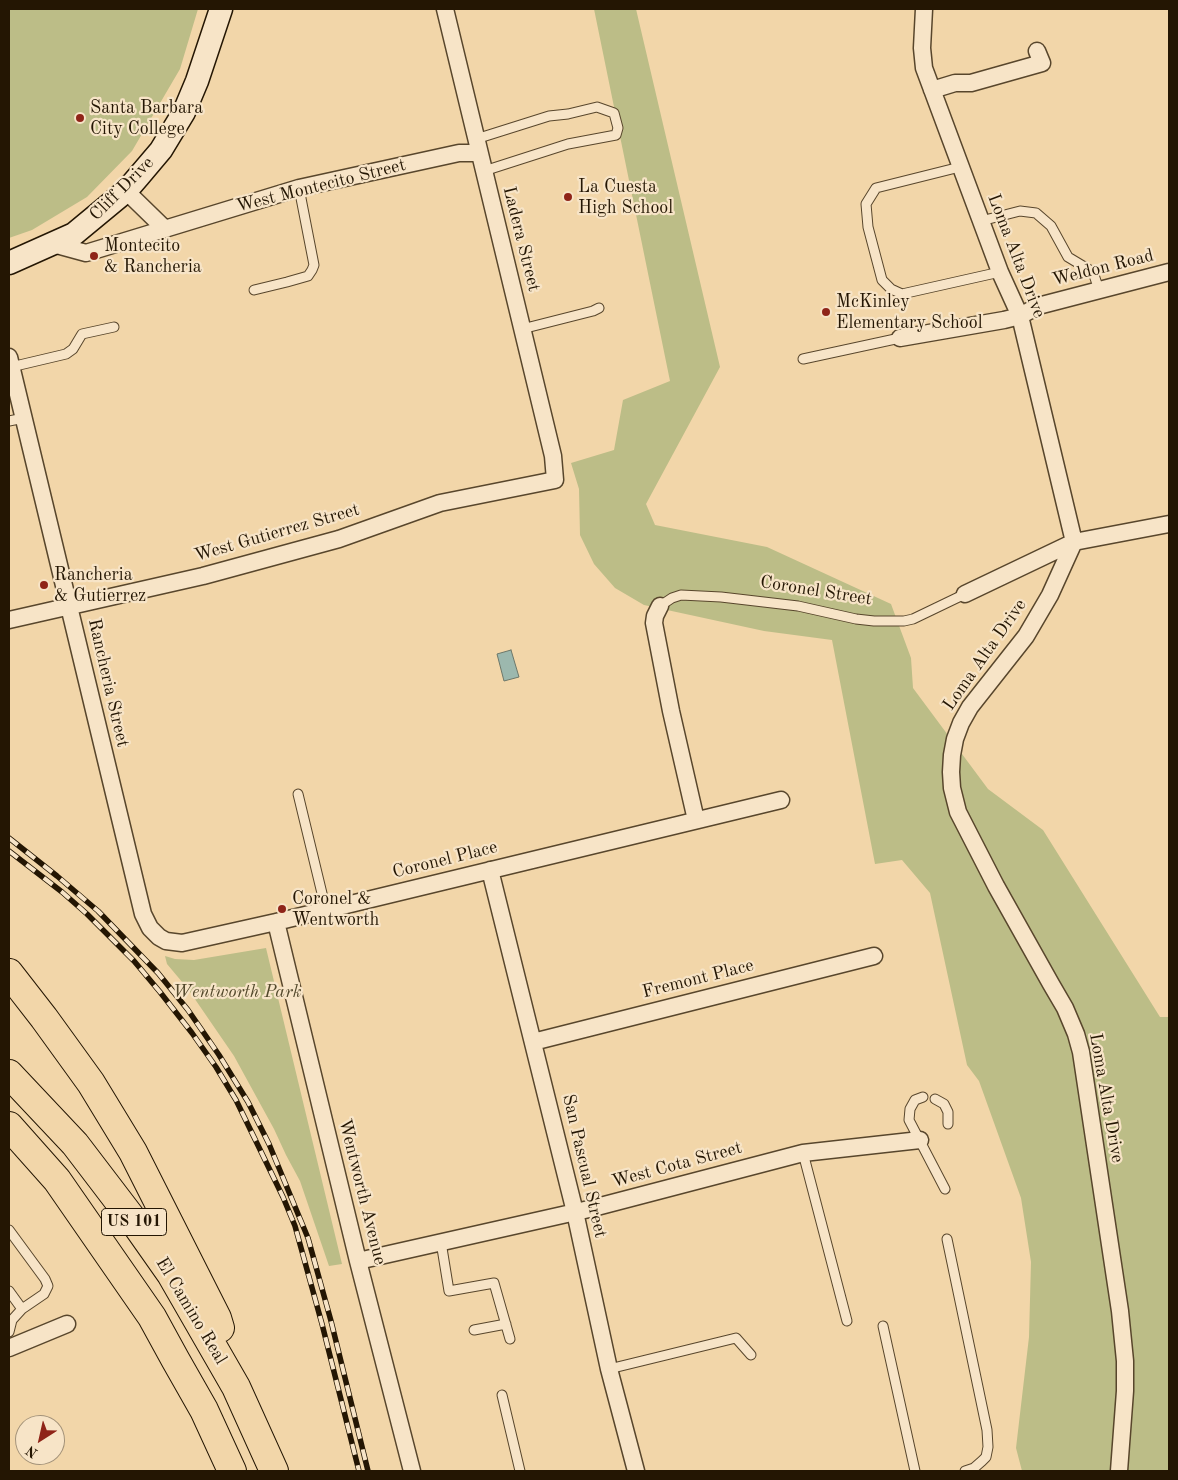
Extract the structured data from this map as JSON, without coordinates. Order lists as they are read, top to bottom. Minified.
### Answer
{"streets":{"highway":["US 101","El Camino Real"],"main road":["Cliff Drive"],"street":["West Montecito Street","Ladera Street","Loma Alta Drive","Weldon Road","West Gutierrez Street","Coronel Street","Rancheria Street","Coronel Place","Fremont Place","West Cota Street","San Pascual Street","Wentworth Avenue"]},"crossings":[["West Montecito Street","Cliff Drive"],["West Montecito Street","Ladera Street"],["Ladera Street","West Gutierrez Street"],["Loma Alta Drive","Weldon Road"],["Loma Alta Drive","Coronel Street"],["West Gutierrez Street","Rancheria Street"],["Coronel Street","Coronel Place"],["Rancheria Street","Coronel Place"],["Coronel Place","San Pascual Street"],["Coronel Place","Wentworth Avenue"],["Fremont Place","San Pascual Street"],["West Cota Street","San Pascual Street"],["West Cota Street","Wentworth Avenue"]],"parks":["Wentworth Park"],"places":["Santa Barbara City College","La Cuesta High School","Montecito & Rancheria","McKinley Elementary School","Rancheria & Gutierrez","Coronel & Wentworth"],"north":"bottom left"}
